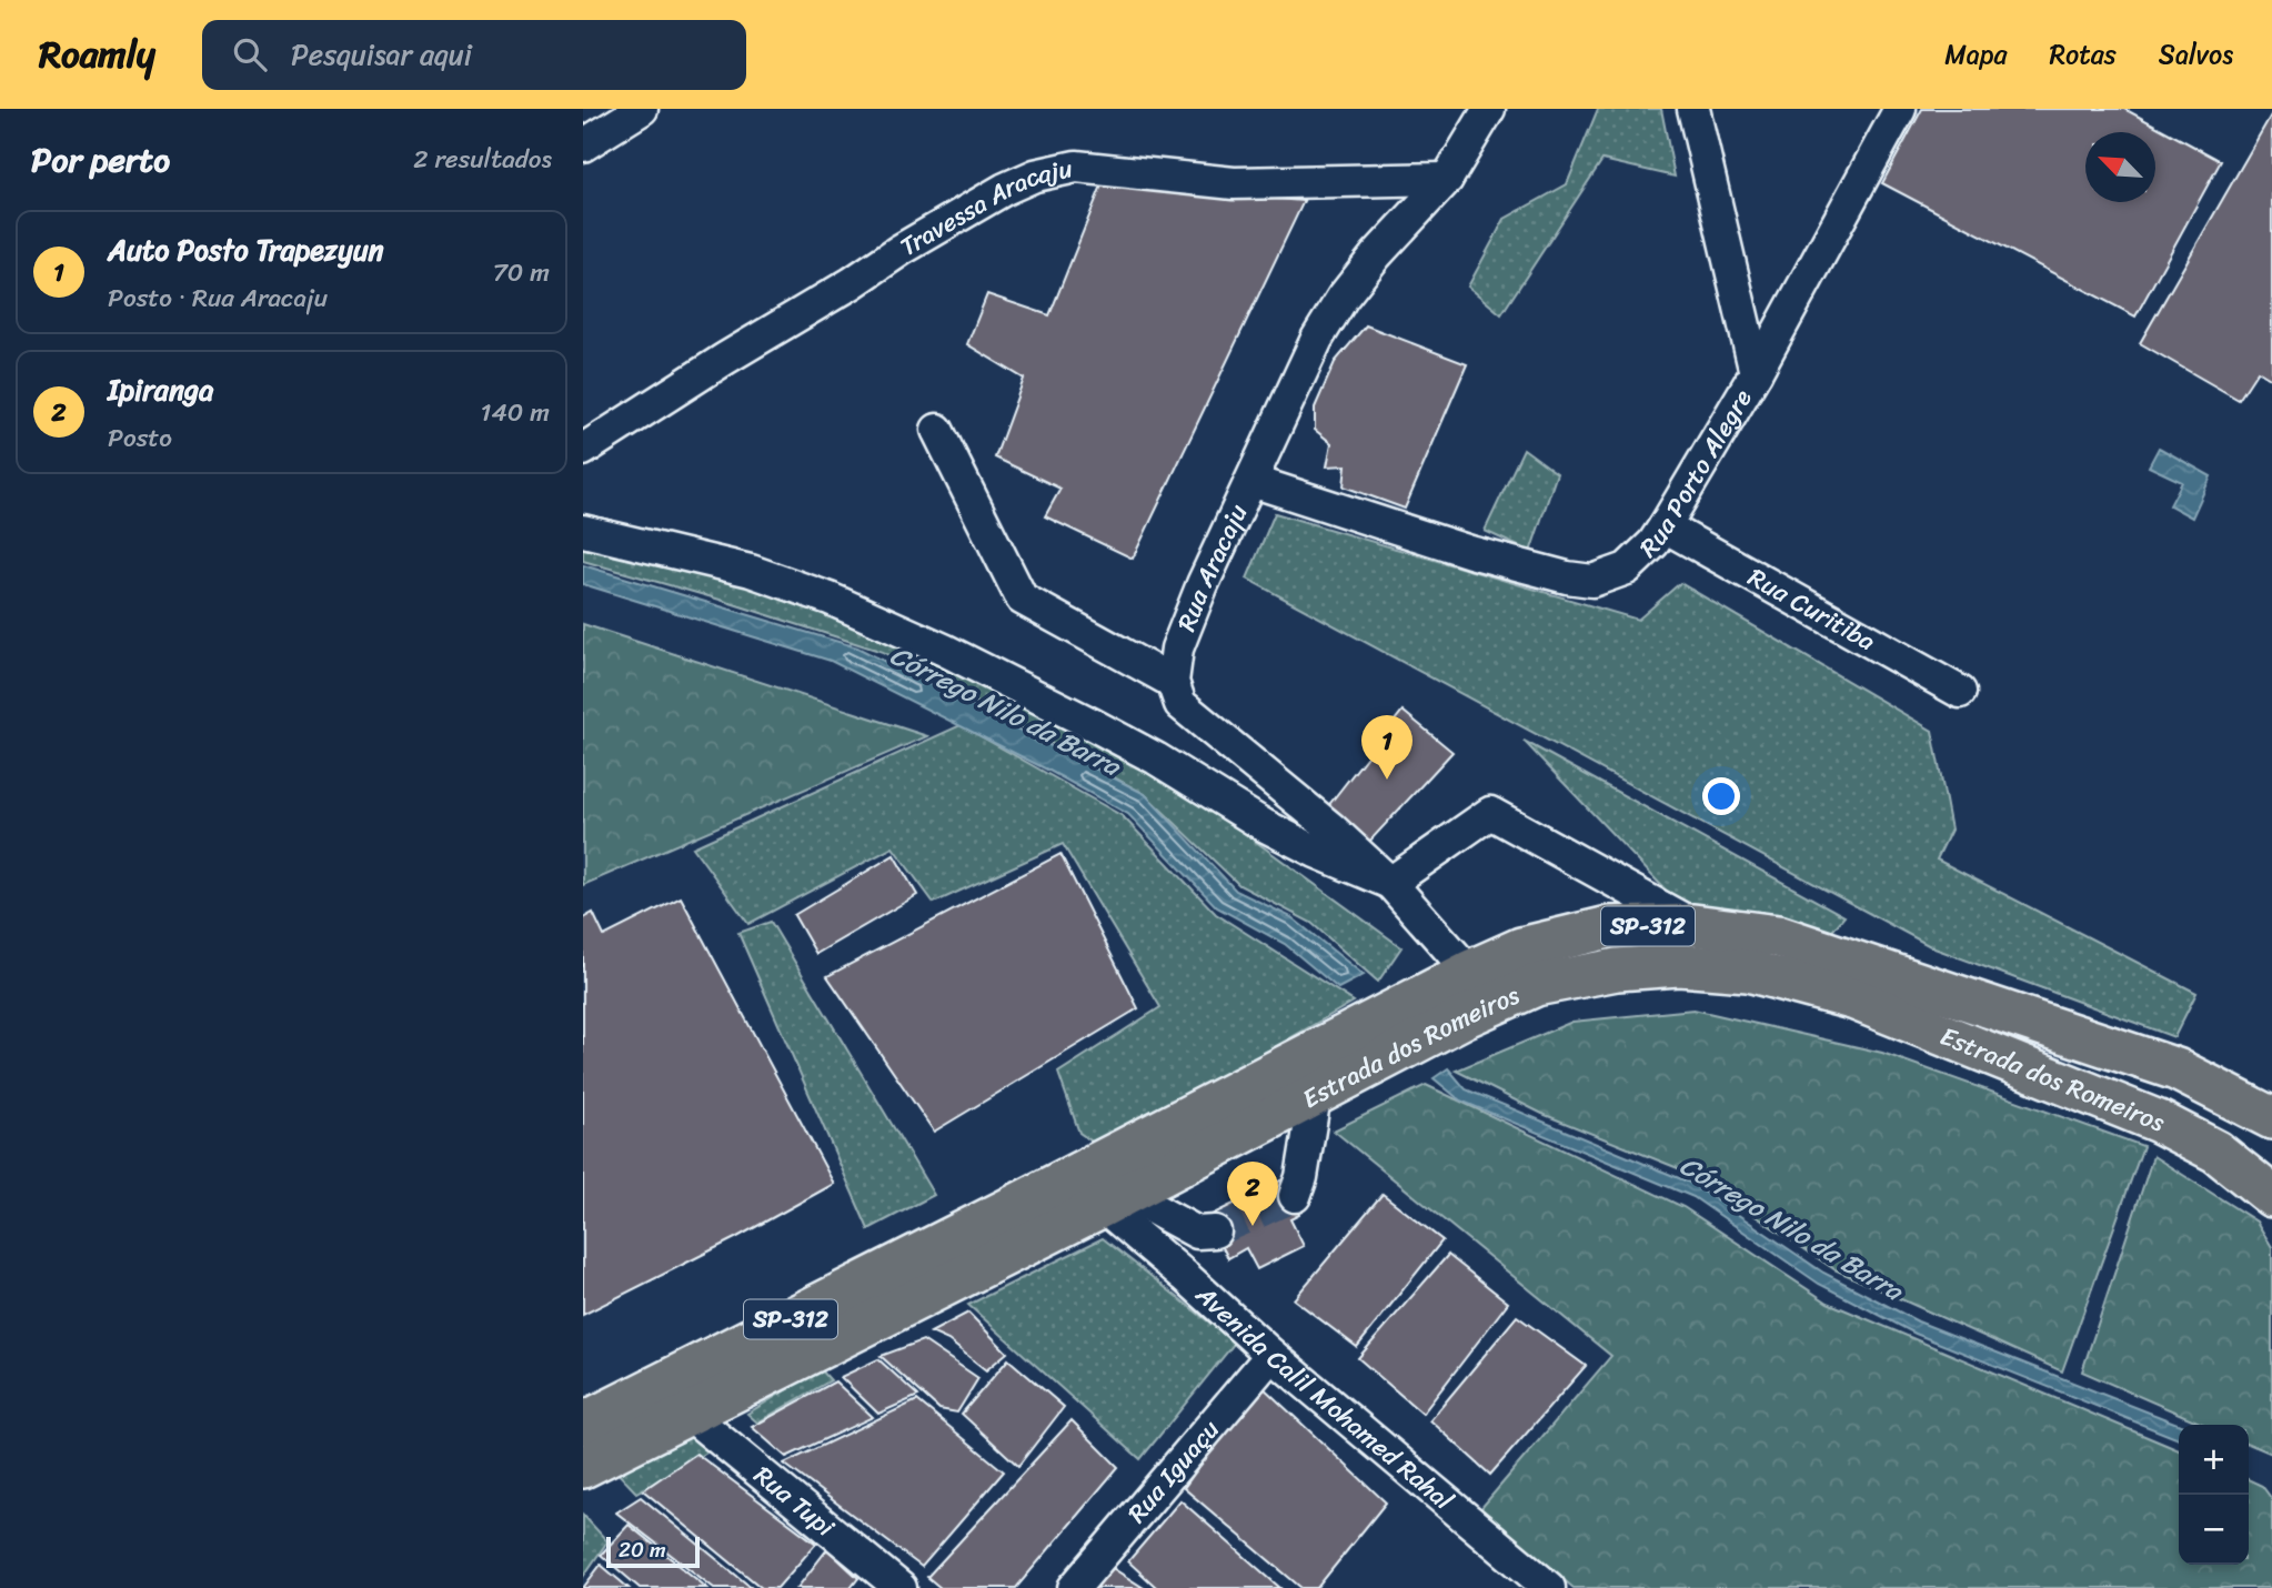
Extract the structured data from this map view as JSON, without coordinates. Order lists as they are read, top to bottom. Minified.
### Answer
{"streets":{"main road":["SP-312","Estrada dos Romeiros"],"street":["Travessa Aracaju","Rua Porto Alegre","Rua Aracaju","Rua Curitiba","Avenida Calil Mohamed Rahal","Rua Iguaçu","Rua Tupi"]},"crossings":[["Travessa Aracaju","Rua Aracaju"],["Rua Porto Alegre","Rua Aracaju"],["Rua Porto Alegre","Rua Curitiba"],["Estrada dos Romeiros","Avenida Calil Mohamed Rahal"],["Estrada dos Romeiros","Rua Tupi"],["Avenida Calil Mohamed Rahal","Rua Iguaçu"]],"water":["Córrego Nilo da Barra"],"scale_bar":"20 m","north":"top left","page":{"header":"Roamly","search":"Pesquisar aqui","nav":["Mapa","Rotas","Salvos"],"heading":["Por perto","2 resultados"],"list":[{"mark":"1","name":"Auto Posto Trapezyun","note":"Posto · Rua Aracaju","value":"70 m"},{"mark":"2","name":"Ipiranga","note":"Posto","value":"140 m"}],"pins":["1","2"],"map_buttons":["+","−"],"scale":"20 m"}}
